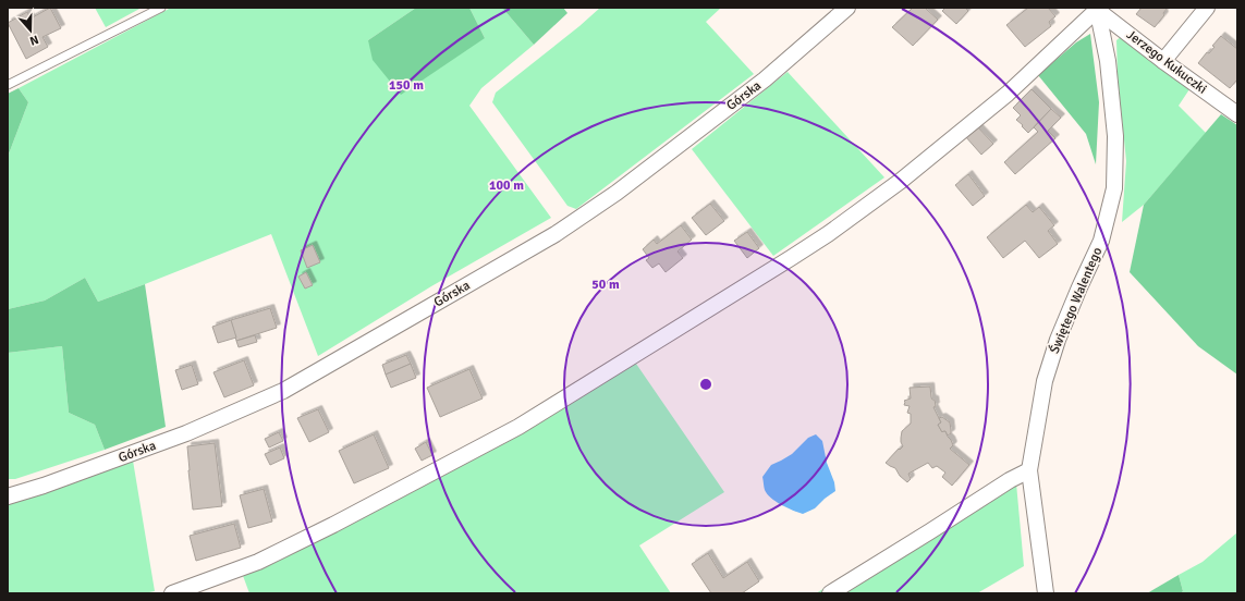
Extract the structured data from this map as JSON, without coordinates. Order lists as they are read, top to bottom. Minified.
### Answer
{"streets":{"street":["Jerzego Kukuczki","Górska","Świętego Walentego"]},"crossings":[["Jerzego Kukuczki","Świętego Walentego"]],"north":"bottom","rings":["150 m","100 m","50 m"]}
